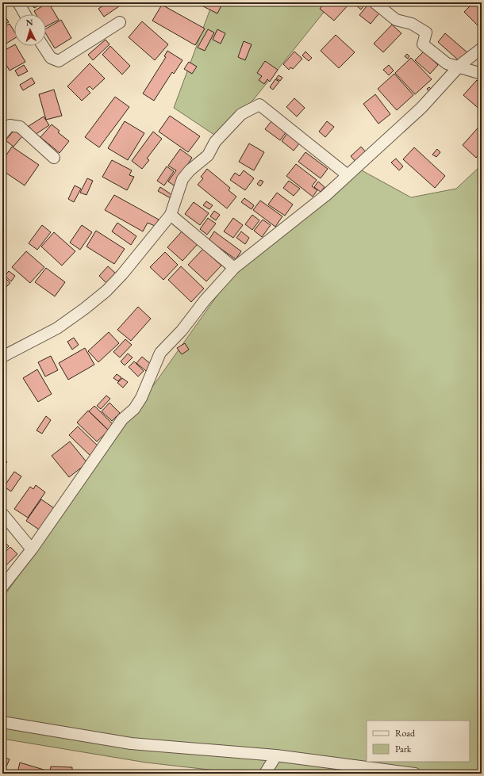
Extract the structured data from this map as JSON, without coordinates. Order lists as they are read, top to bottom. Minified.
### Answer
{"legend":["Road","Park"],"north":"top"}
